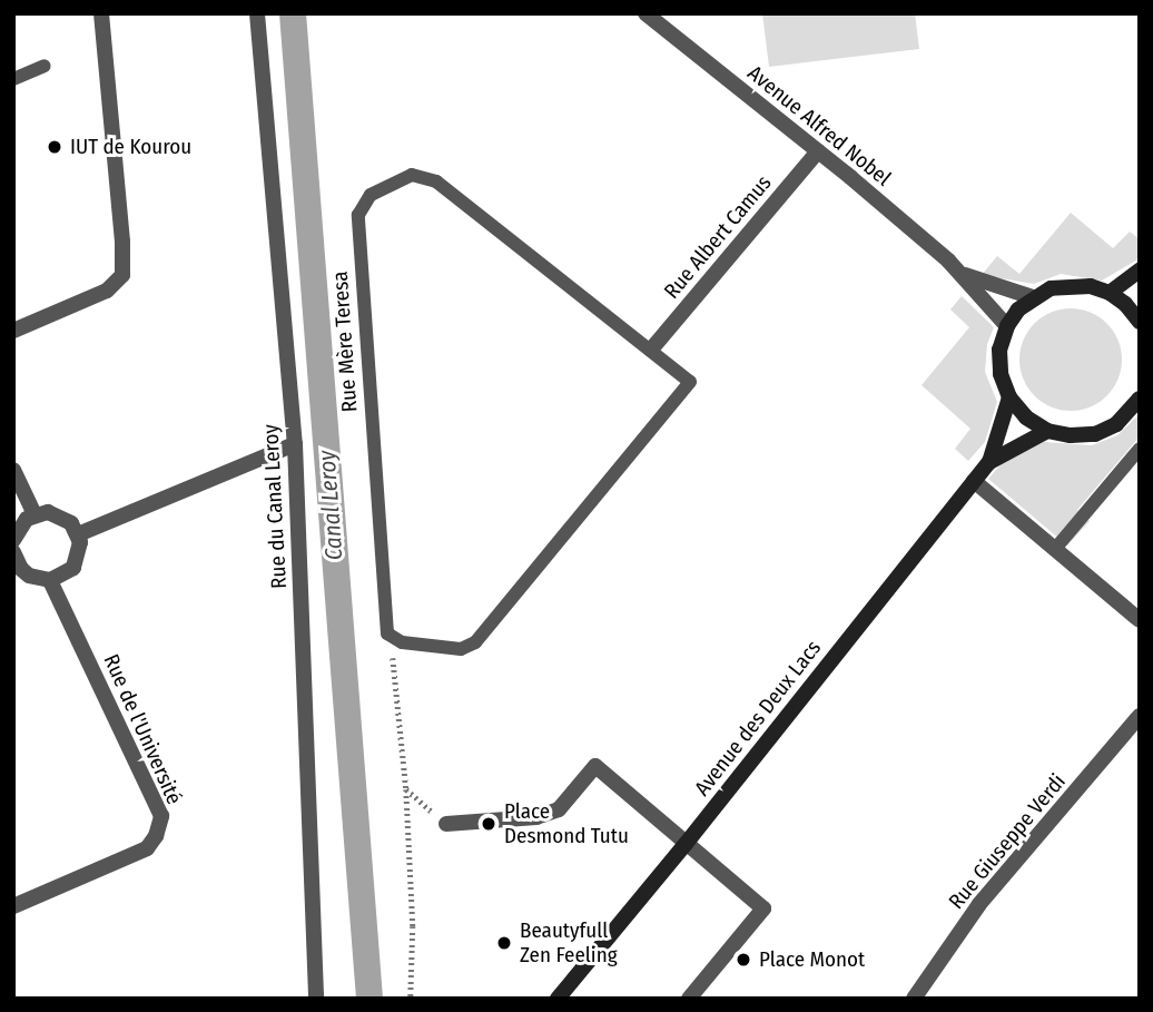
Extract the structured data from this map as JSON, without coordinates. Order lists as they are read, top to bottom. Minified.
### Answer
{"streets":{"street":["Avenue Alfred Nobel","Rue Albert Camus","Rue du Canal Leroy","Avenue des Deux Lacs","Rue de l'Université","Rue Giuseppe Verdi"],"lane":["Rue Mère Teresa"]},"crossings":[["Avenue Alfred Nobel","Rue Albert Camus"],["Rue Albert Camus","Rue Mère Teresa"]],"water":["Canal Leroy"],"places":["IUT de Kourou","Place Desmond Tutu","Beautyfull Zen Feeling","Place Monot"]}
